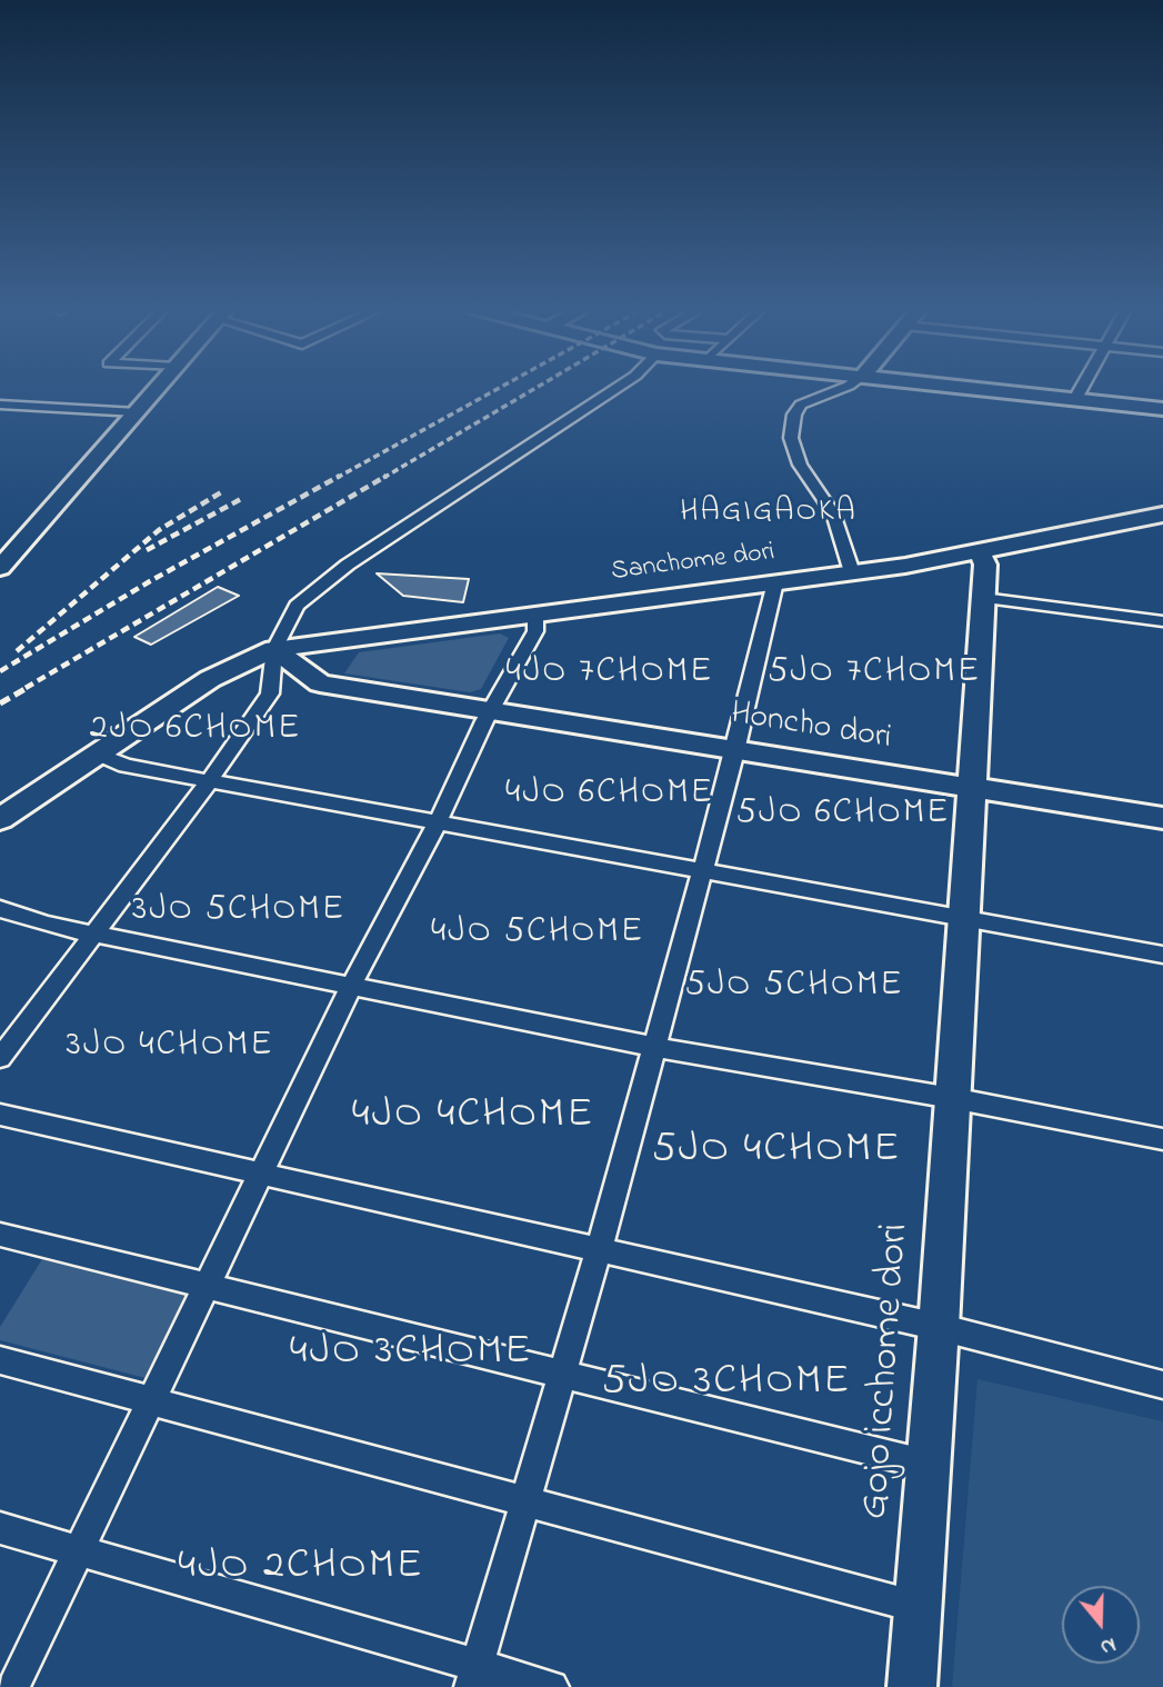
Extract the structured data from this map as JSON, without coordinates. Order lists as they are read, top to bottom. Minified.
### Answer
{"streets":{"street":["Sanchome dori","Honcho dori","Gojo icchome dori"]},"crossings":[["Sanchome dori","Honcho dori"],["Sanchome dori","Gojo icchome dori"],["Honcho dori","Gojo icchome dori"]],"districts":["HAGIGAOKA","4JO 7CHOME","5JO 7CHOME","2JO 6CHOME","4JO 6CHOME","5JO 6CHOME","3JO 5CHOME","4JO 5CHOME","5JO 5CHOME","3JO 4CHOME","4JO 4CHOME","5JO 4CHOME","4JO 3CHOME","5JO 3CHOME","4JO 2CHOME"],"north":"bottom"}
